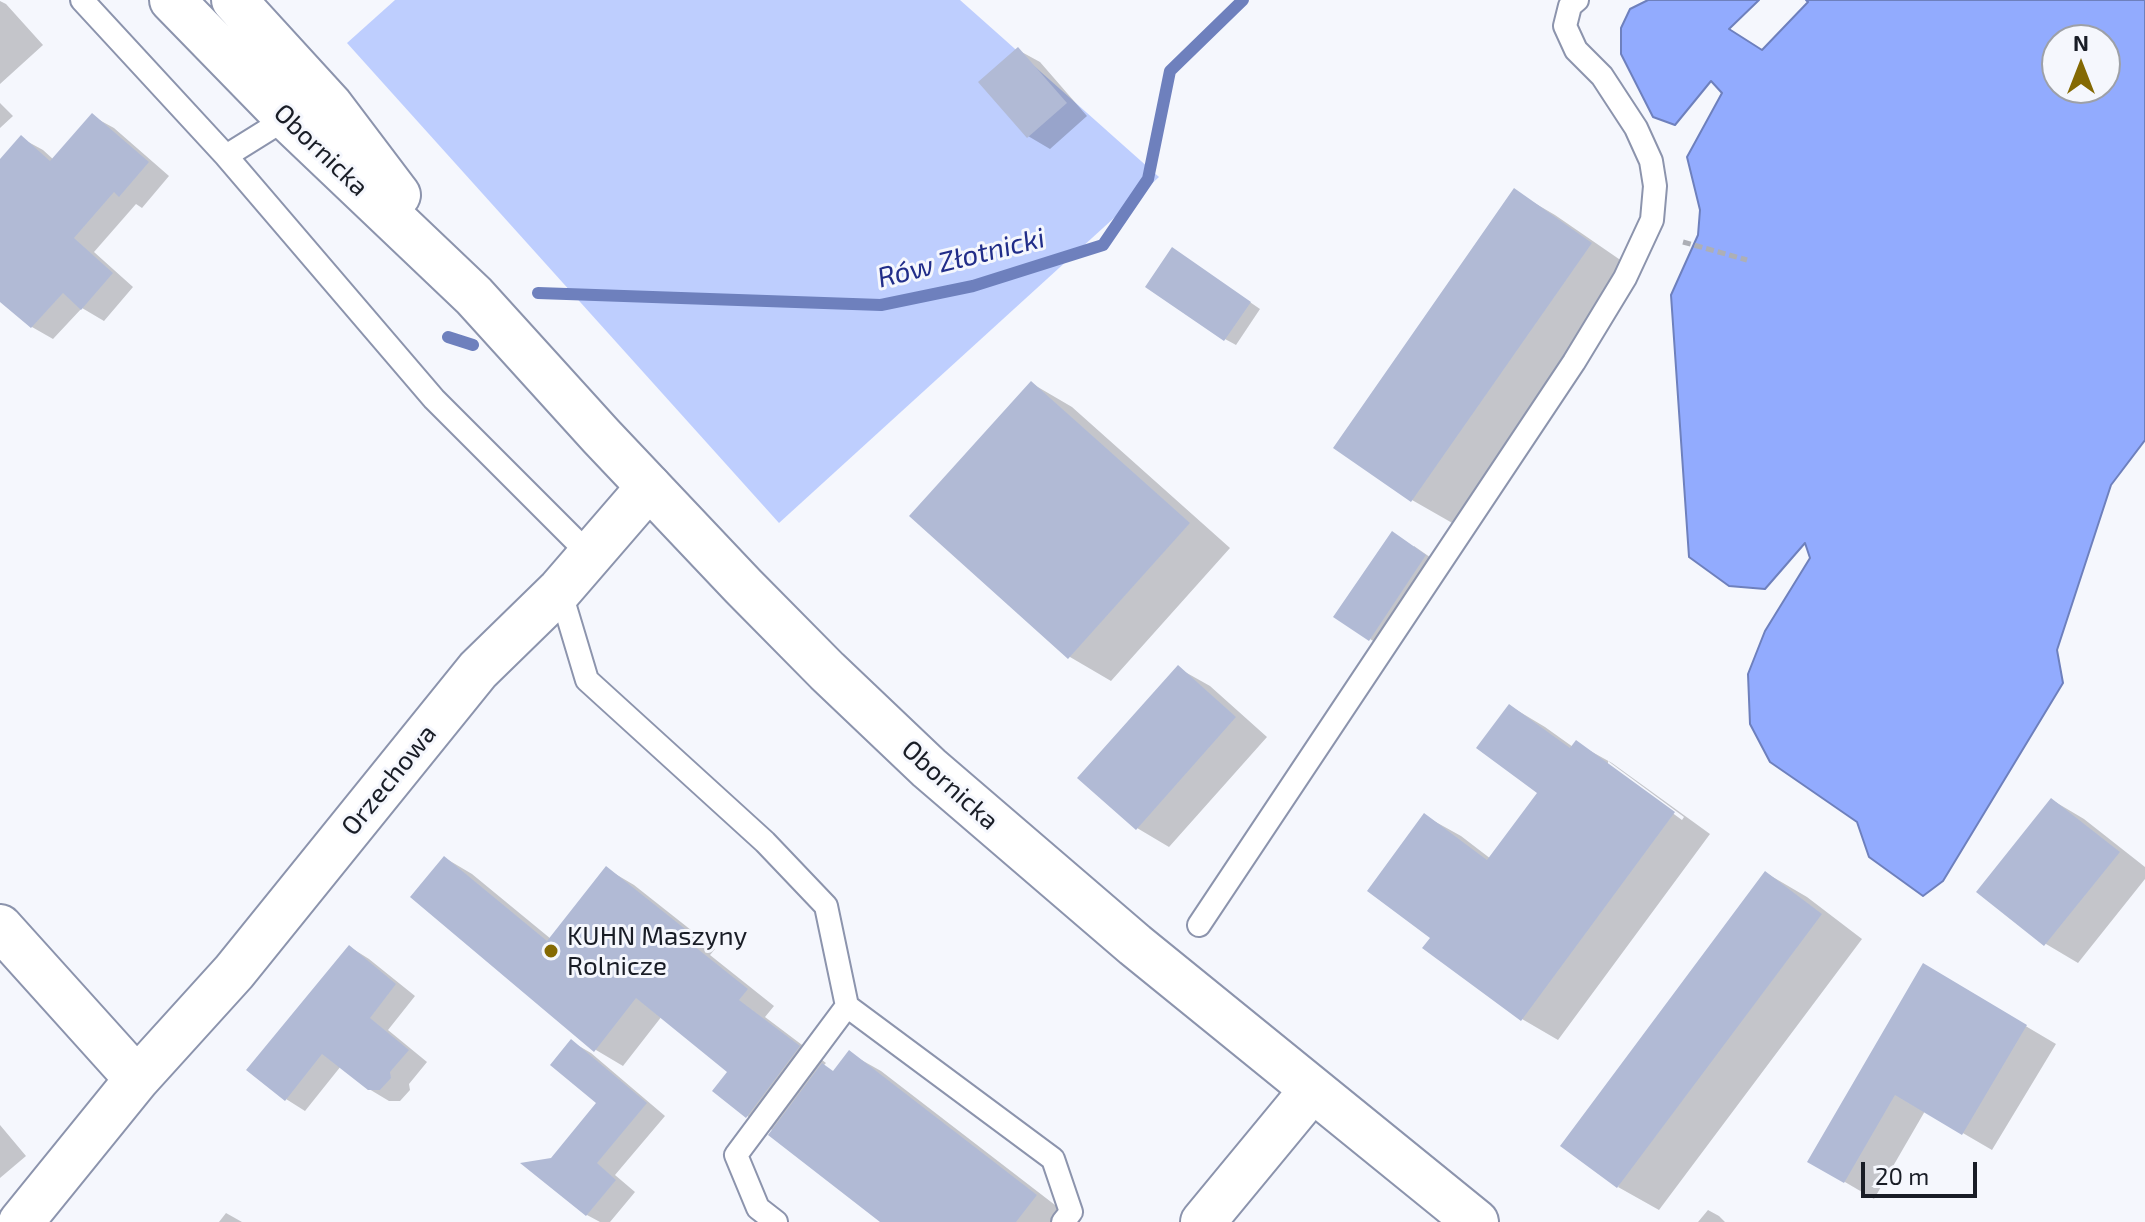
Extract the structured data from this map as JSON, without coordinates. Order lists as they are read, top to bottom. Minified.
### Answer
{"streets":{"main road":["Obornicka","Orzechowa"]},"crossings":[["Obornicka","Orzechowa"]],"water":["Rów Złotnicki"],"places":["KUHN Maszyny Rolnicze"],"scale_bar":"20 m","north":"top"}
